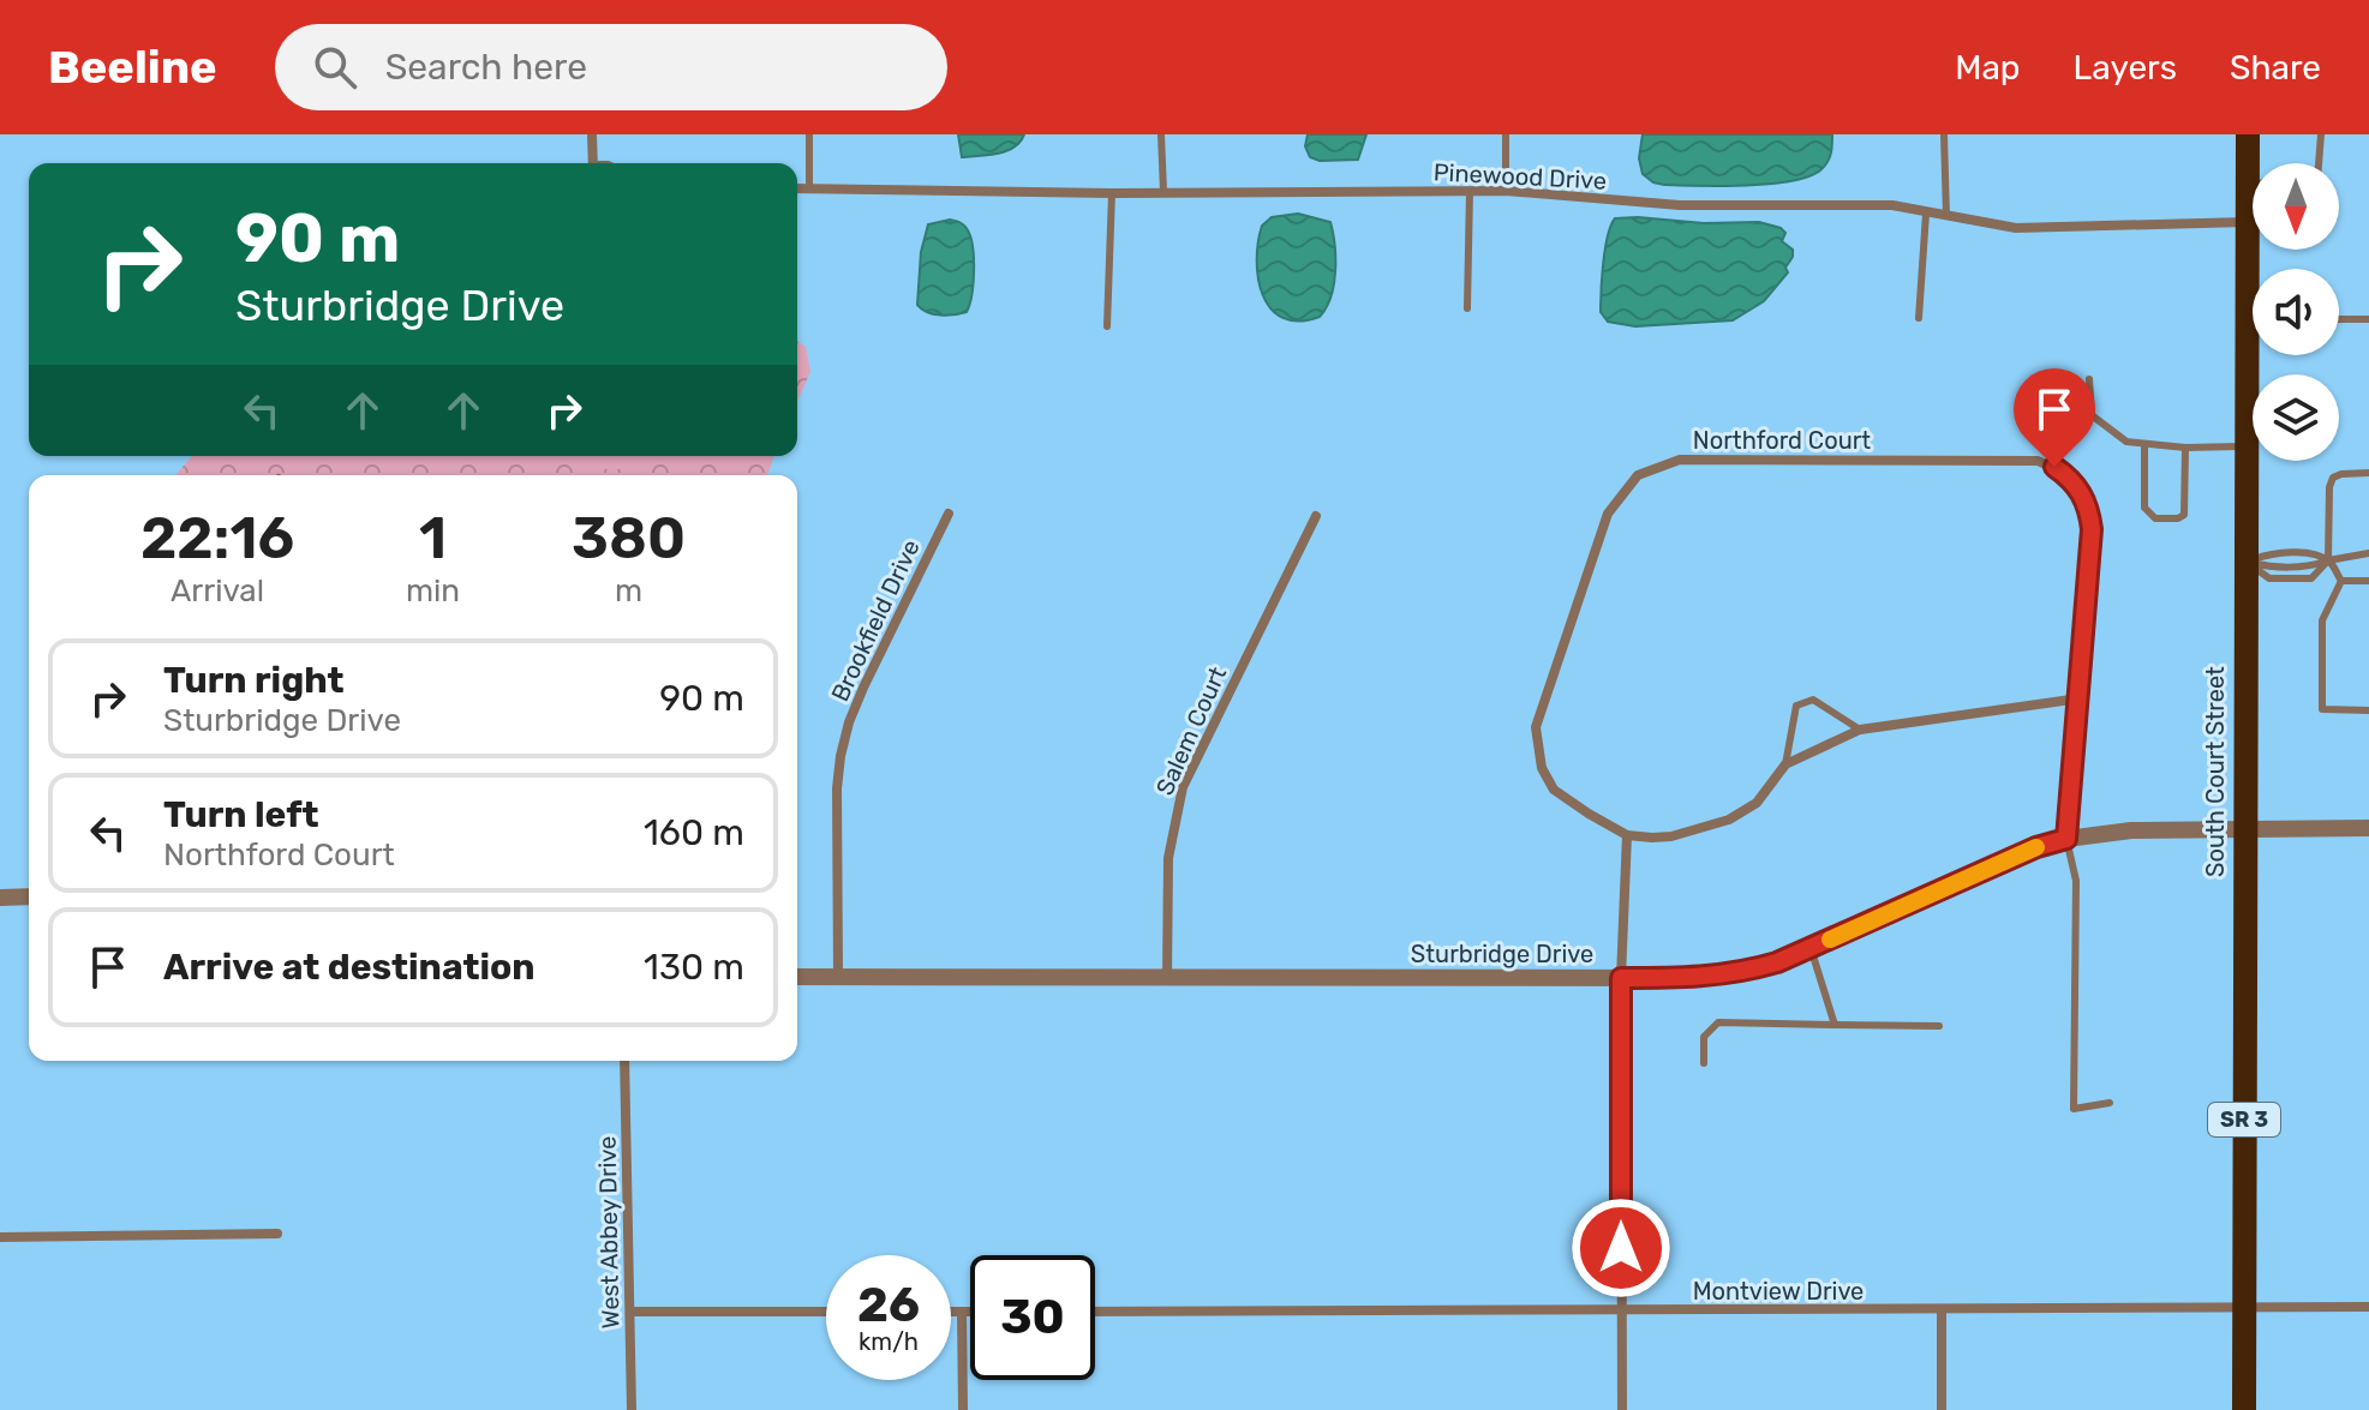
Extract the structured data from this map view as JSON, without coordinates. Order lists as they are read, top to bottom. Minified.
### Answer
{"streets":{"main road":["South Court Street","SR 3"],"street":["Pinewood Drive","Northford Court","Brookfield Drive","Salem Court","Sturbridge Drive","West Abbey Drive","Montview Drive"]},"crossings":[["Pinewood Drive","South Court Street"],["Northford Court","Sturbridge Drive"],["Brookfield Drive","Sturbridge Drive"],["Salem Court","Sturbridge Drive"],["South Court Street","Sturbridge Drive"],["South Court Street","Montview Drive"]],"north":"bottom","page":{"header":"Beeline","search":"Search here","nav":["Map","Layers","Share"],"turn":["90 m","Sturbridge Drive"],"eta":["22:16","Arrival","1","min","380","m"],"list":[{"name":"Turn right","note":"Sturbridge Drive","value":"90 m"},{"name":"Turn left","note":"Northford Court","value":"160 m"},{"name":"Arrive at destination","value":"130 m"}],"speed":"26 km/h","limit":"30"}}
